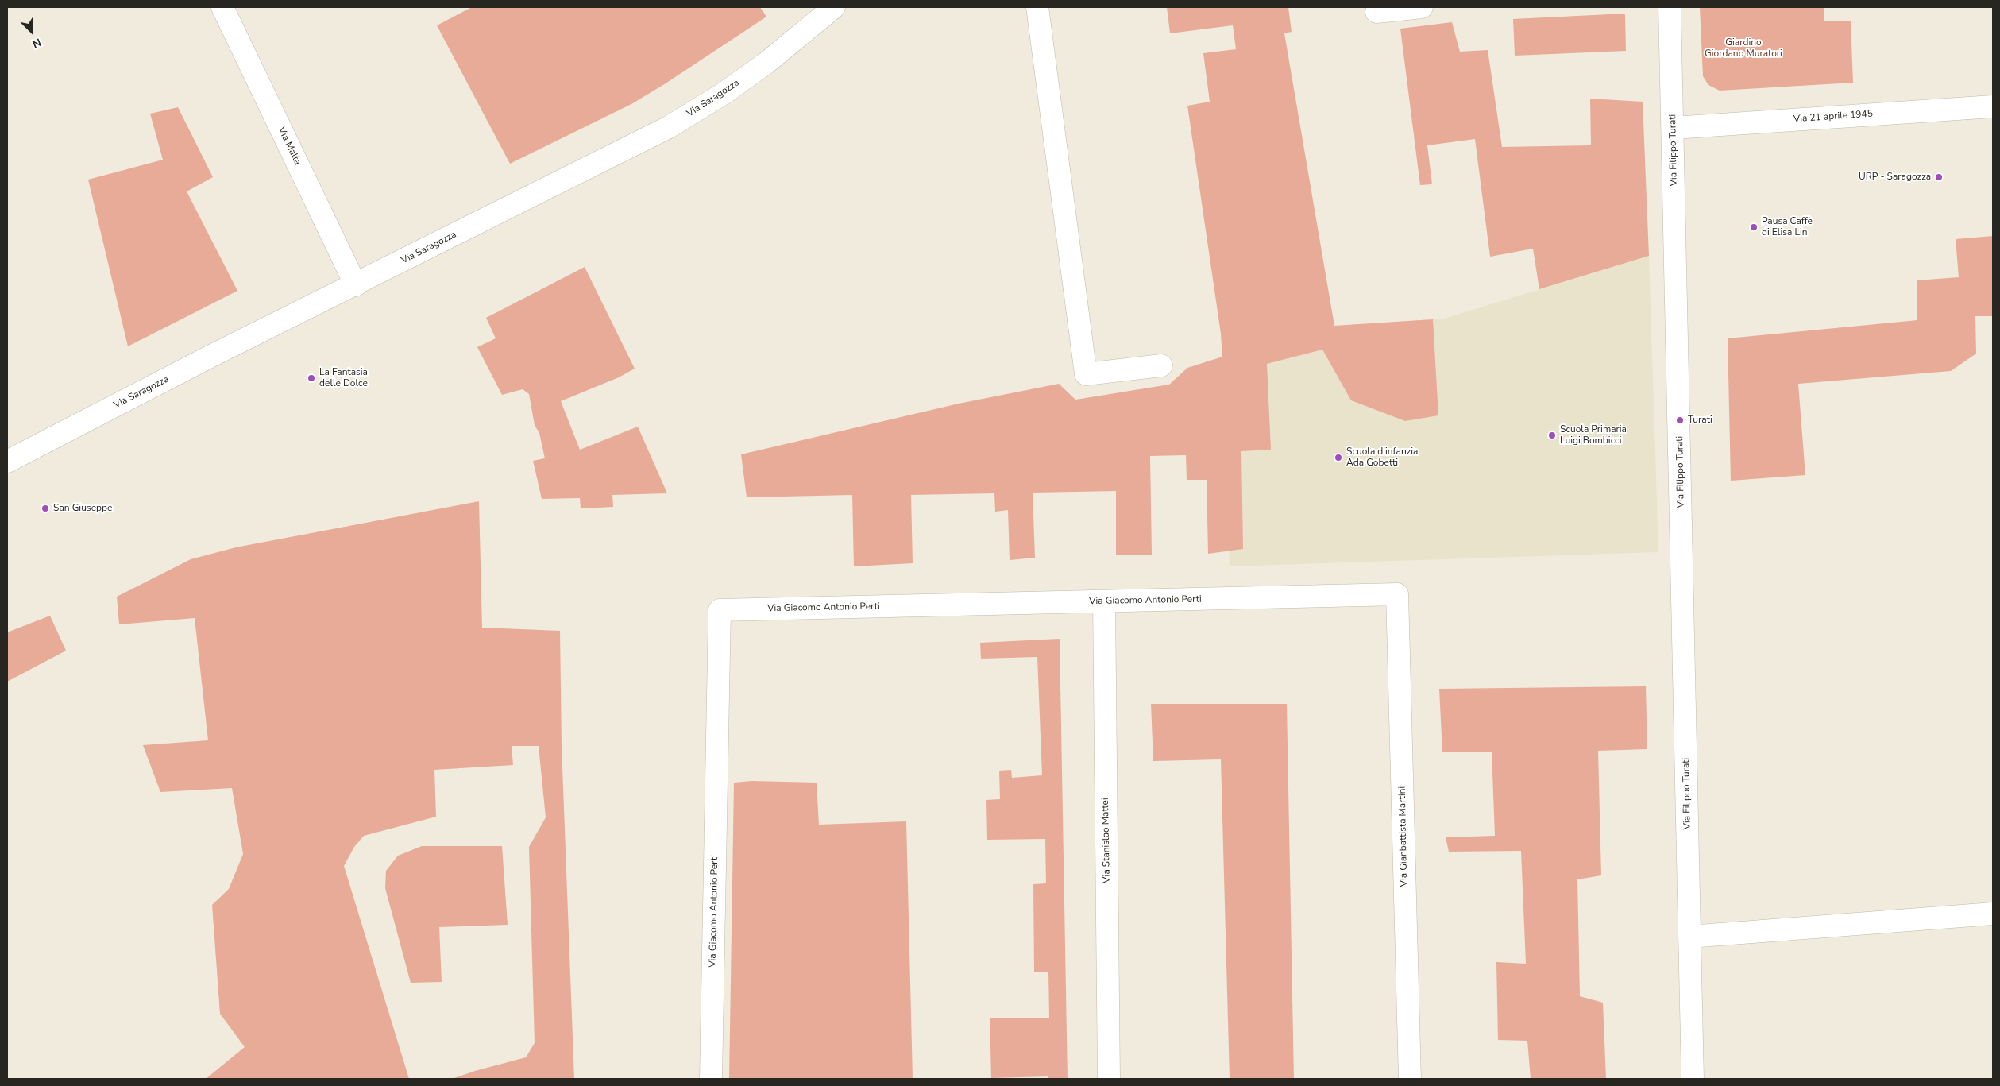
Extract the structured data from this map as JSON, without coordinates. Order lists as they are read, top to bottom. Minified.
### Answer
{"streets":{"street":["Via Saragozza","Via 21 aprile 1945","Via Malta","Via Filippo Turati","Via Giacomo Antonio Perti","Via Gianbattista Martini","Via Stanislao Mattei"]},"crossings":[["Via Saragozza","Via Malta"],["Via 21 aprile 1945","Via Filippo Turati"],["Via Giacomo Antonio Perti","Via Gianbattista Martini"],["Via Giacomo Antonio Perti","Via Stanislao Mattei"]],"parks":["Giardino Giordano Muratori"],"places":["URP - Saragozza","Pausa Caffè di Elisa Lin","La Fantasia delle Dolce","Turati","Scuola Primaria Luigi Bombicci","Scuola d'infanzia Ada Gobetti","San Giuseppe"],"north":"bottom right"}
